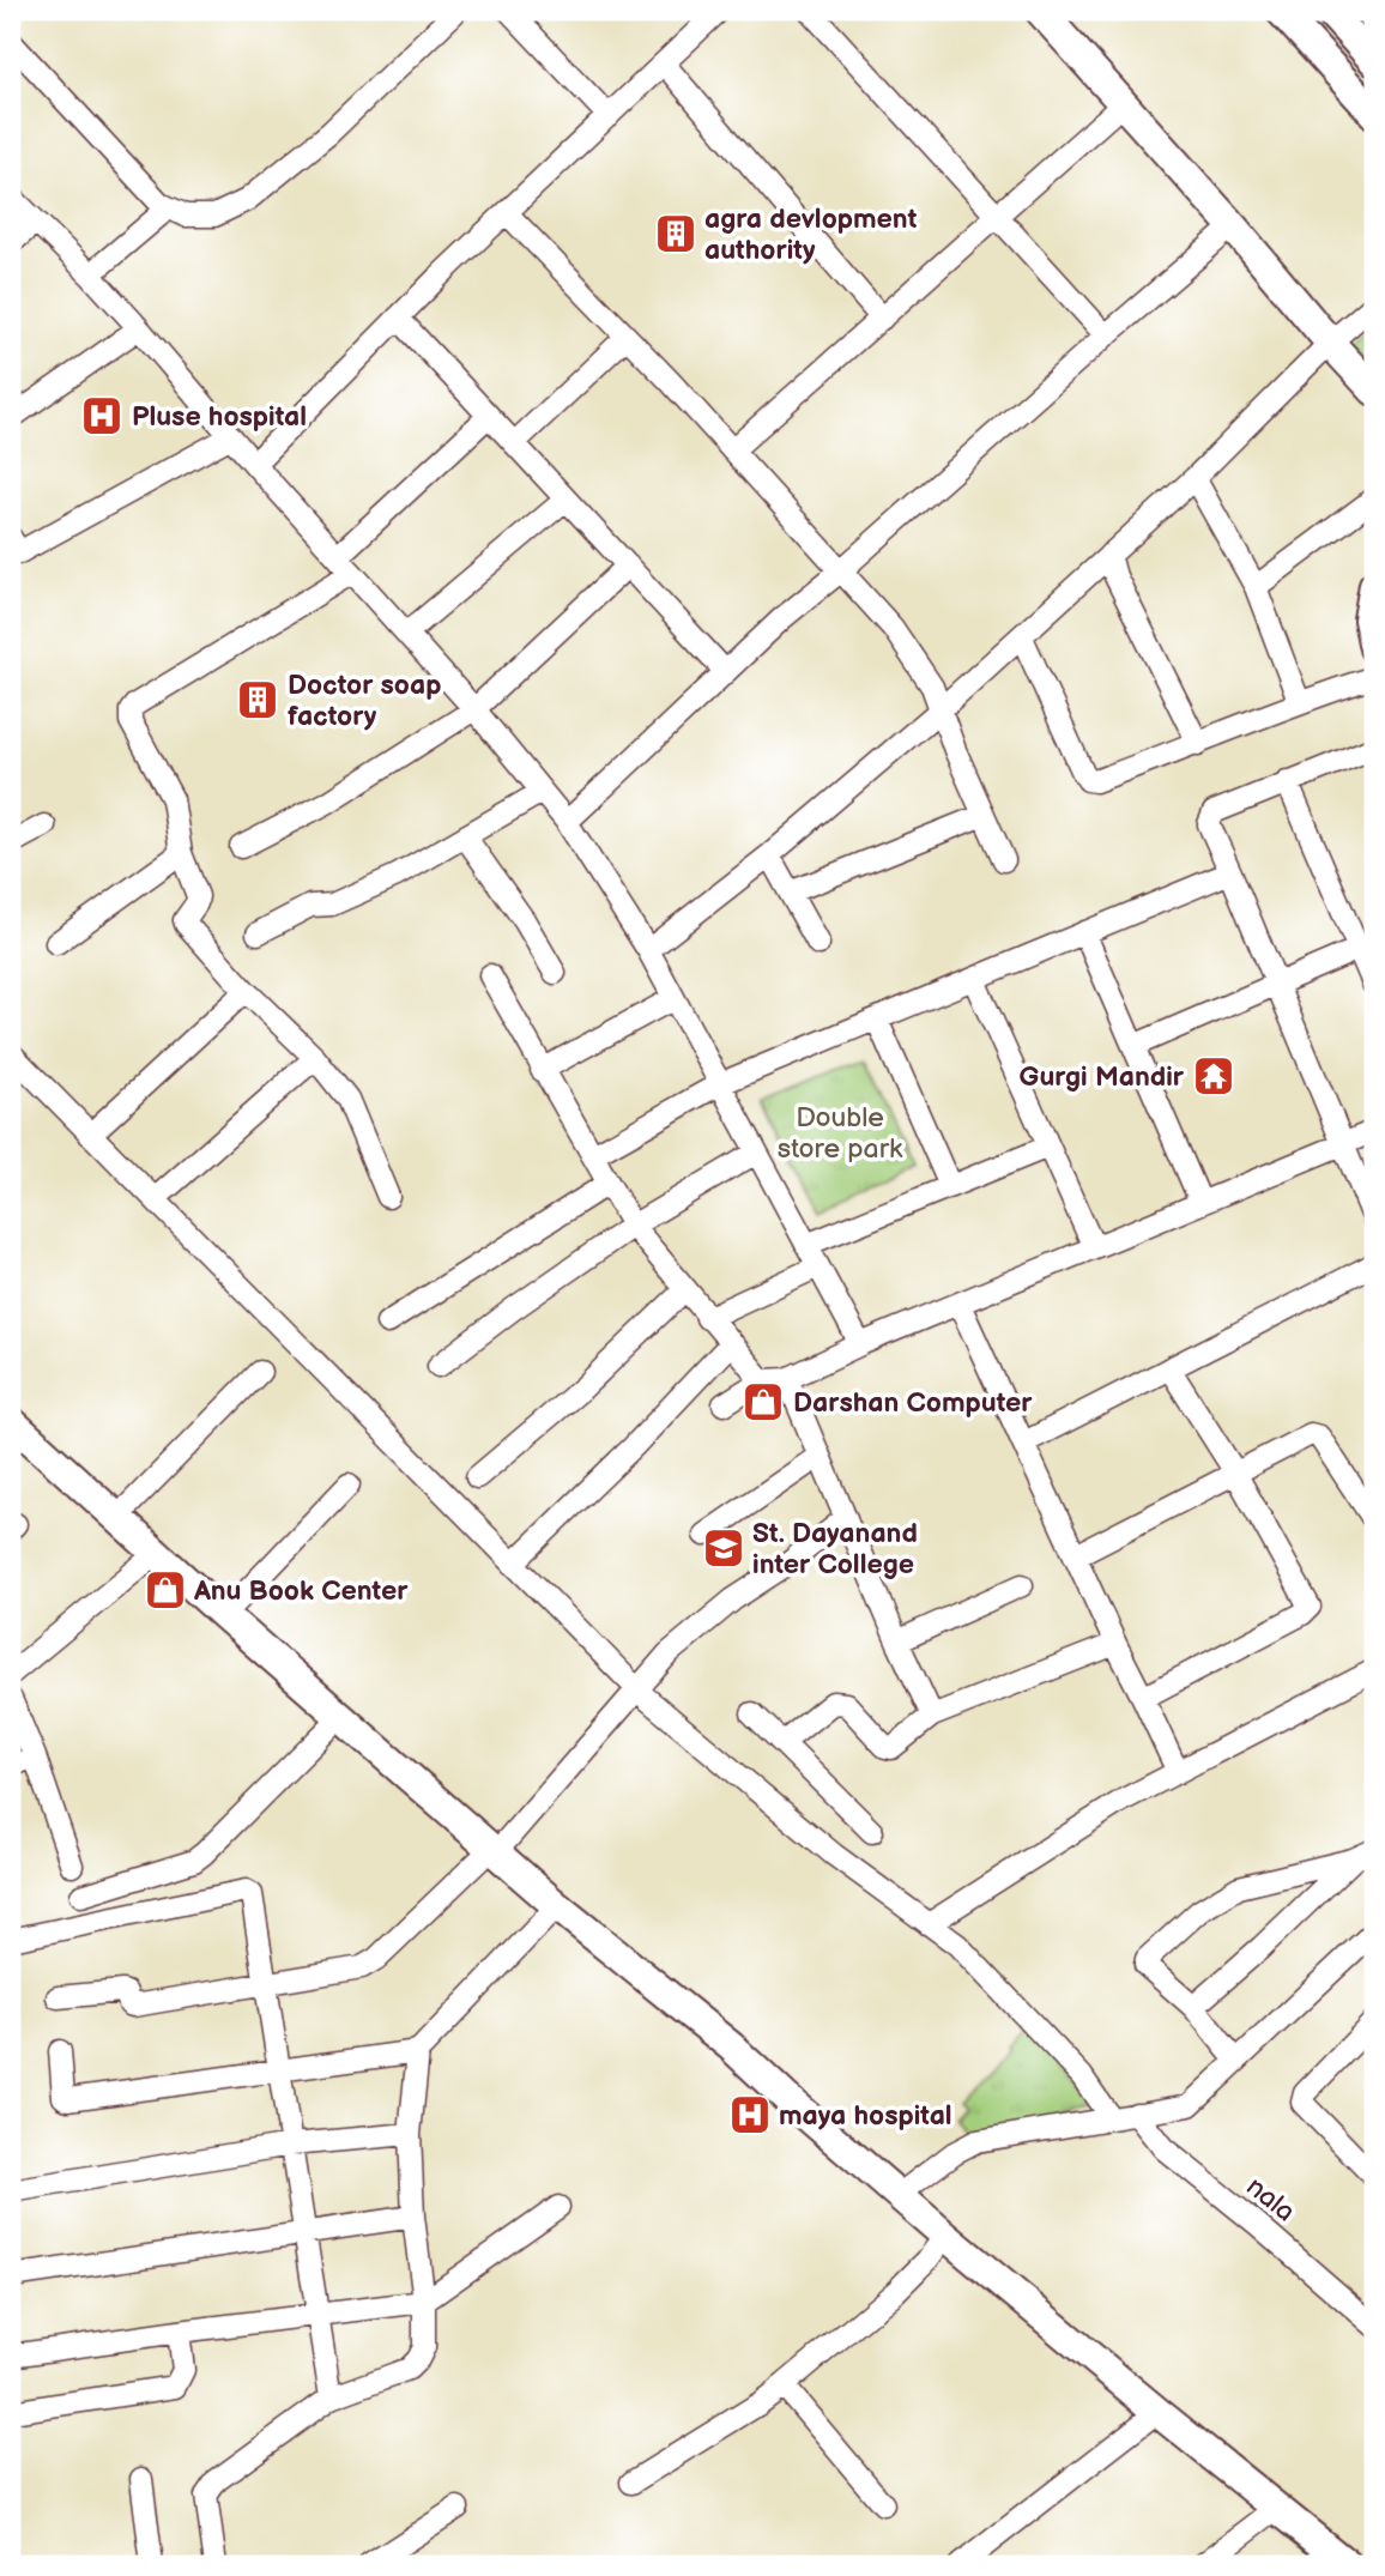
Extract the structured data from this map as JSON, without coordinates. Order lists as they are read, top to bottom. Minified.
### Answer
{"streets":{"street":["nala"]},"parks":["Double store park"],"places":{"building":["agra devlopment authority","Doctor soap factory"],"hospital":["Pluse hospital","maya hospital"],"temple":["Gurgi Mandir"],"shop":["Darshan Computer","Anu Book Center"],"school or university":["St. Dayanand inter College"]}}
